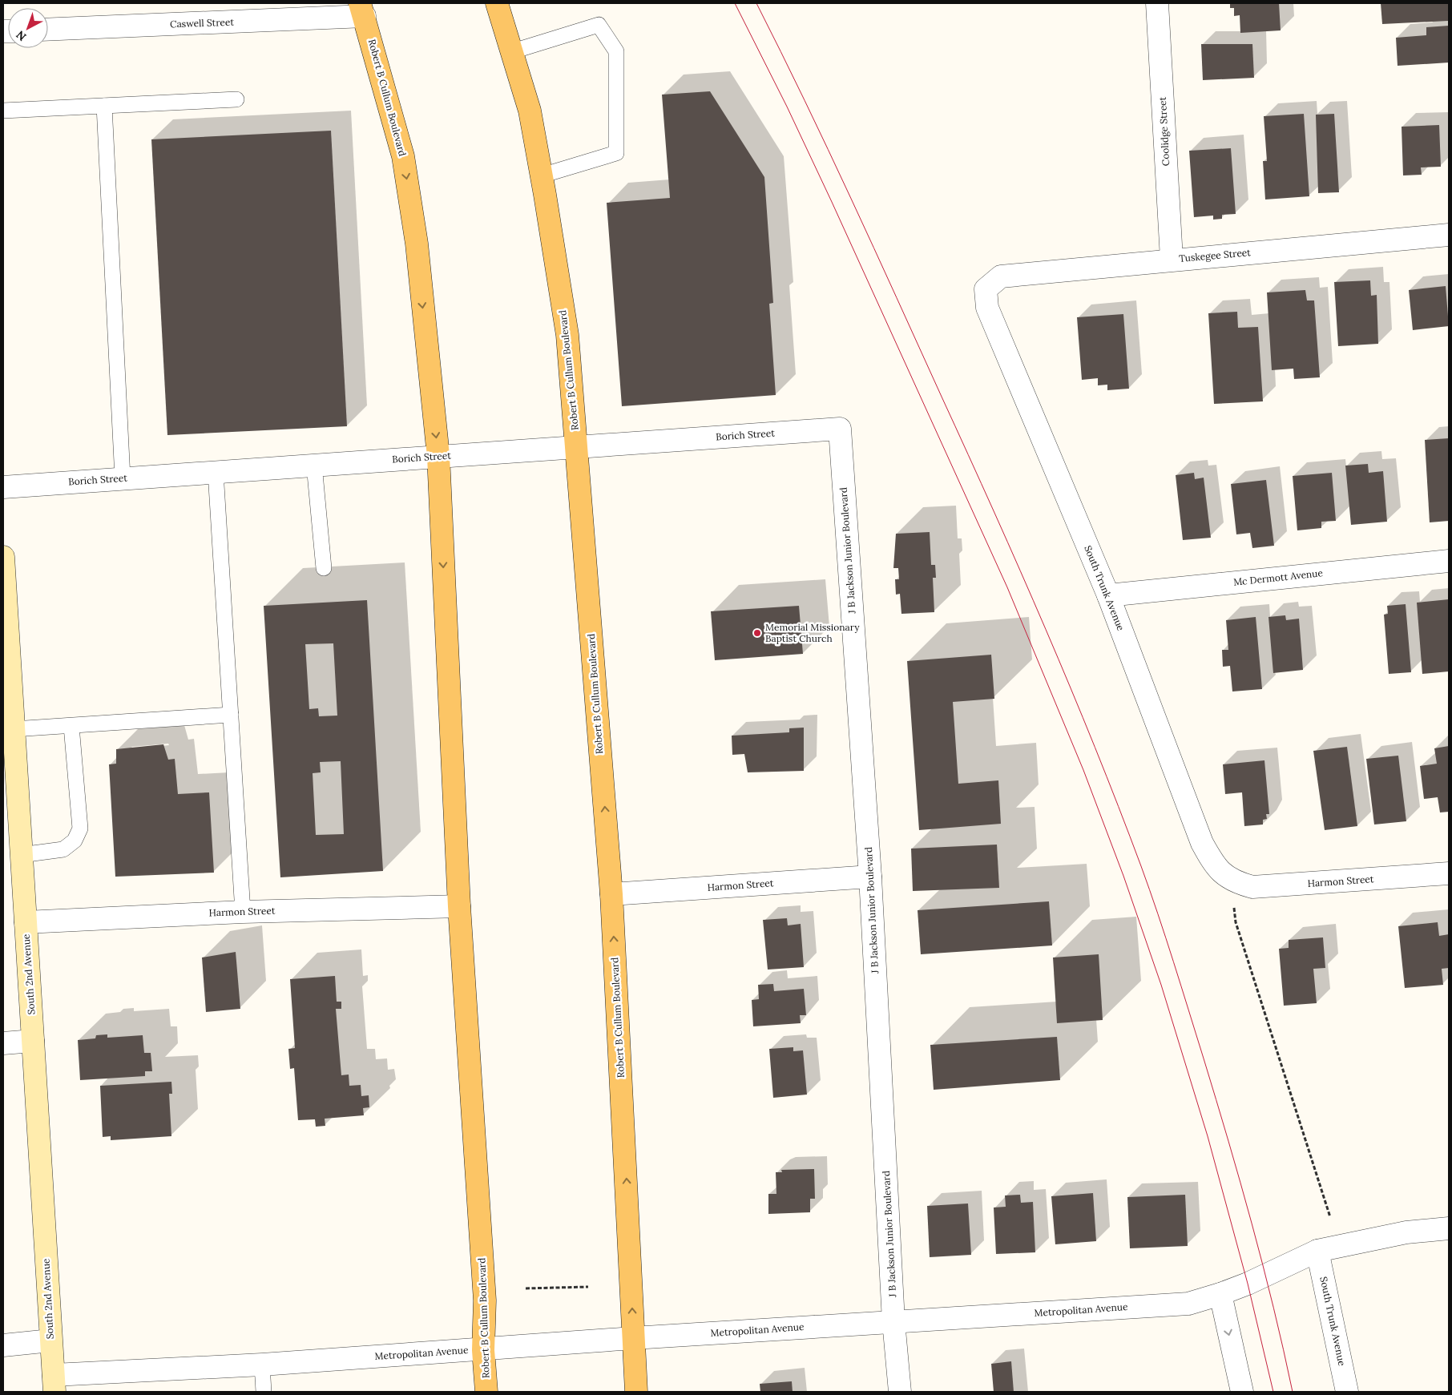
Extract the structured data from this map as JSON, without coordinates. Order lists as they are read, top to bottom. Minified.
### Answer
{"streets":{"main road":["Robert B Cullum Boulevard"],"street":["Caswell Street","Coolidge Street","Tuskegee Street","Borich Street","J B Jackson Junior Boulevard","Mc Dermott Avenue","South Trunk Avenue","Harmon Street","South 2nd Avenue","Metropolitan Avenue"]},"crossings":[["Caswell Street","Robert B Cullum Boulevard"],["Robert B Cullum Boulevard","Borich Street"],["Robert B Cullum Boulevard","Harmon Street"],["Robert B Cullum Boulevard","Metropolitan Avenue"],["Coolidge Street","Tuskegee Street"],["Tuskegee Street","South Trunk Avenue"],["Borich Street","J B Jackson Junior Boulevard"],["J B Jackson Junior Boulevard","Harmon Street"],["J B Jackson Junior Boulevard","Metropolitan Avenue"],["Mc Dermott Avenue","South Trunk Avenue"],["South Trunk Avenue","Harmon Street"],["South Trunk Avenue","Metropolitan Avenue"],["Harmon Street","South 2nd Avenue"],["South 2nd Avenue","Metropolitan Avenue"]],"places":["Memorial Missionary Baptist Church"],"north":"bottom left"}
